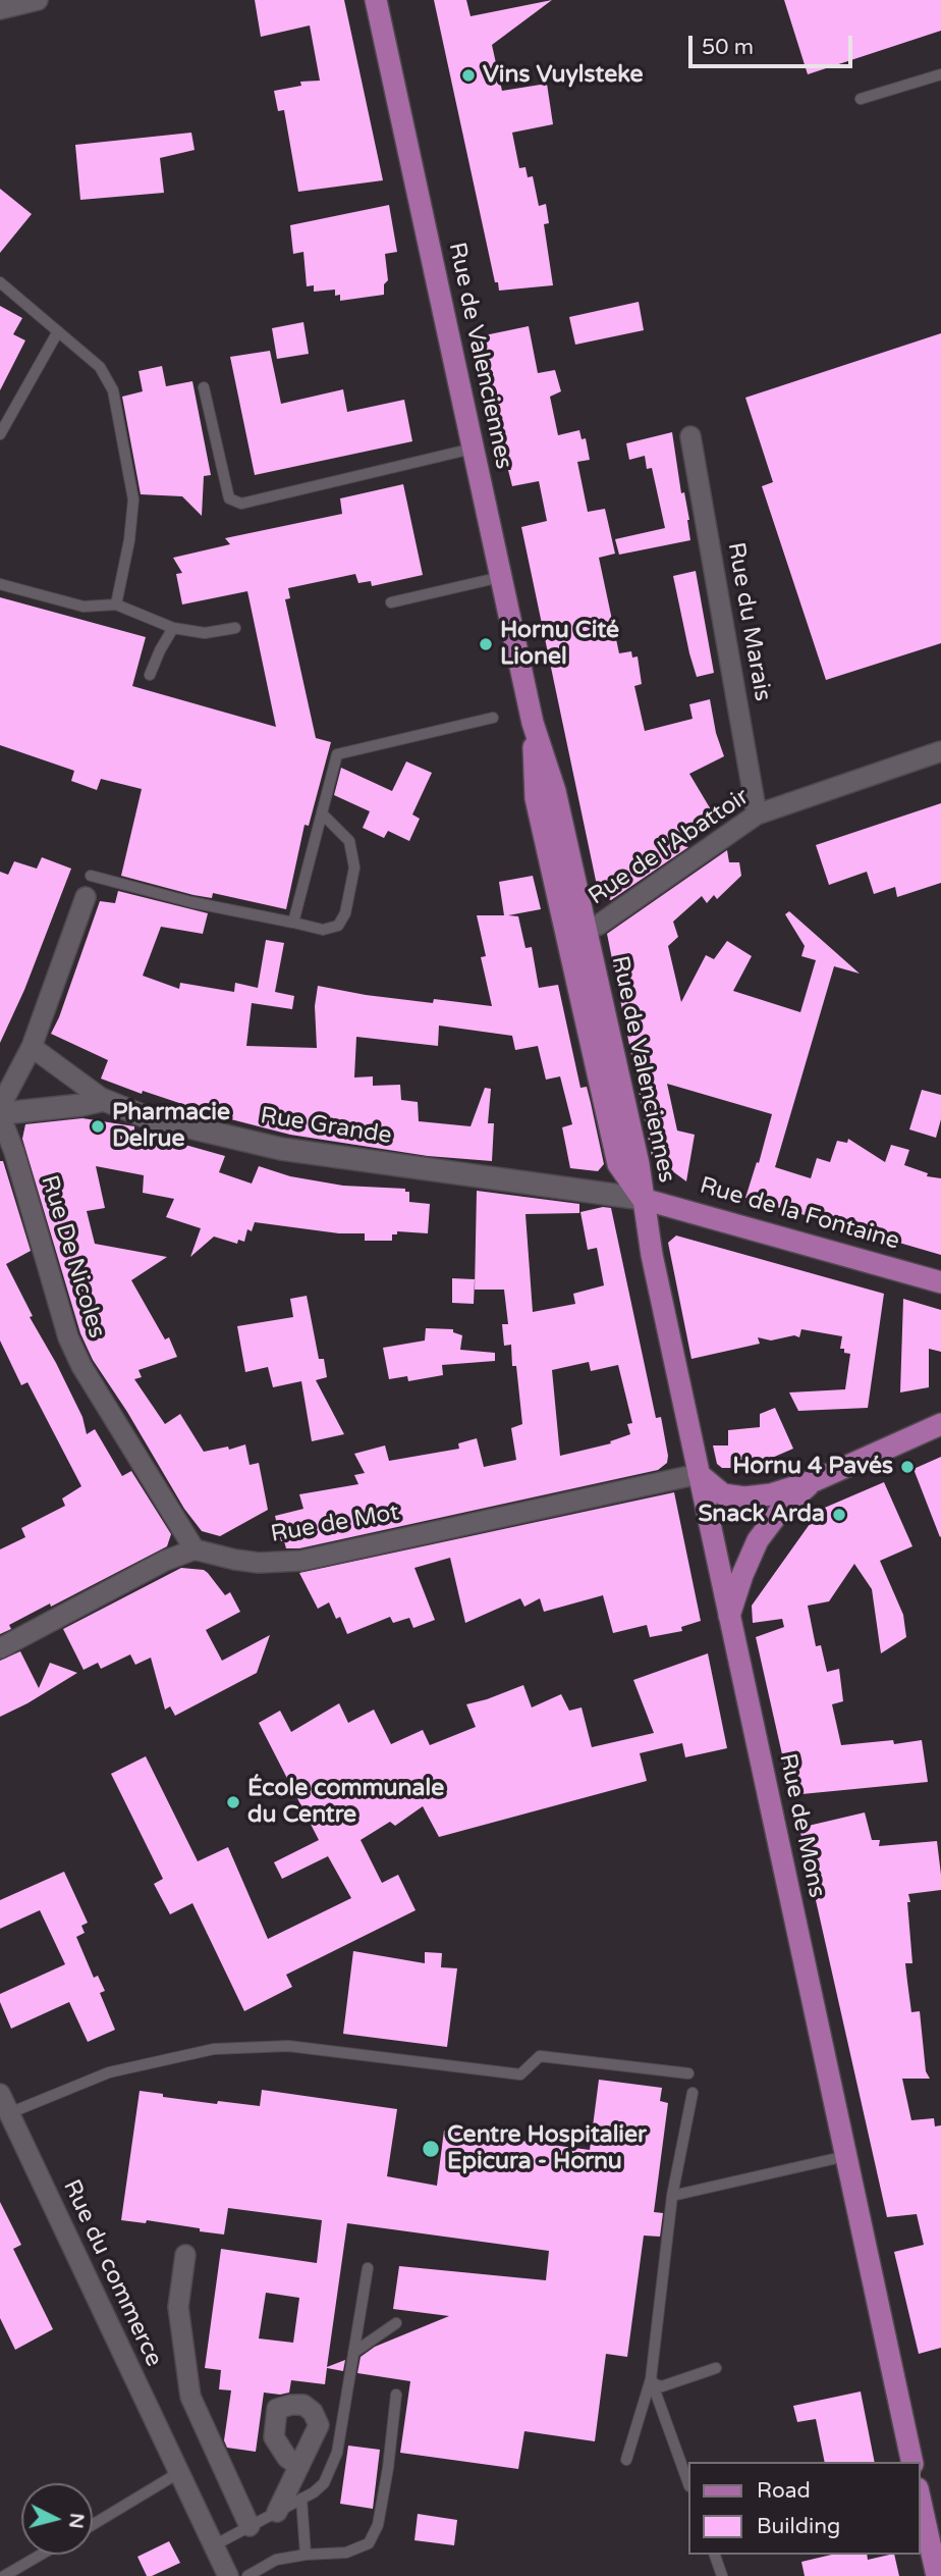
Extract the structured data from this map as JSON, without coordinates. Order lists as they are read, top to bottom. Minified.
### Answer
{"streets":{"main road":["Rue de Valenciennes","Rue de la Fontaine","Rue de Mons"],"street":["Rue du Marais","Rue de l'Abattoir","Rue Grande","Rue De Nicoles","Rue de Mot","Rue du commerce"]},"crossings":[["Rue de Valenciennes","Rue de l'Abattoir"],["Rue de Valenciennes","Rue Grande"],["Rue de Valenciennes","Rue de la Fontaine"],["Rue de Valenciennes","Rue de Mons"],["Rue du Marais","Rue de l'Abattoir"],["Rue Grande","Rue de la Fontaine"],["Rue Grande","Rue de Mons"],["Rue de la Fontaine","Rue de Mons"],["Rue De Nicoles","Rue de Mot"],["Rue de Mot","Rue de Mons"]],"places":["Vins Vuylsteke","Hornu Cité Lionel","Pharmacie Delrue","Hornu 4 Pavés","Snack Arda","École communale du Centre","Centre Hospitalier Epicura - Hornu"],"legend":["Road","Building"],"scale_bar":"50 m","north":"right"}
